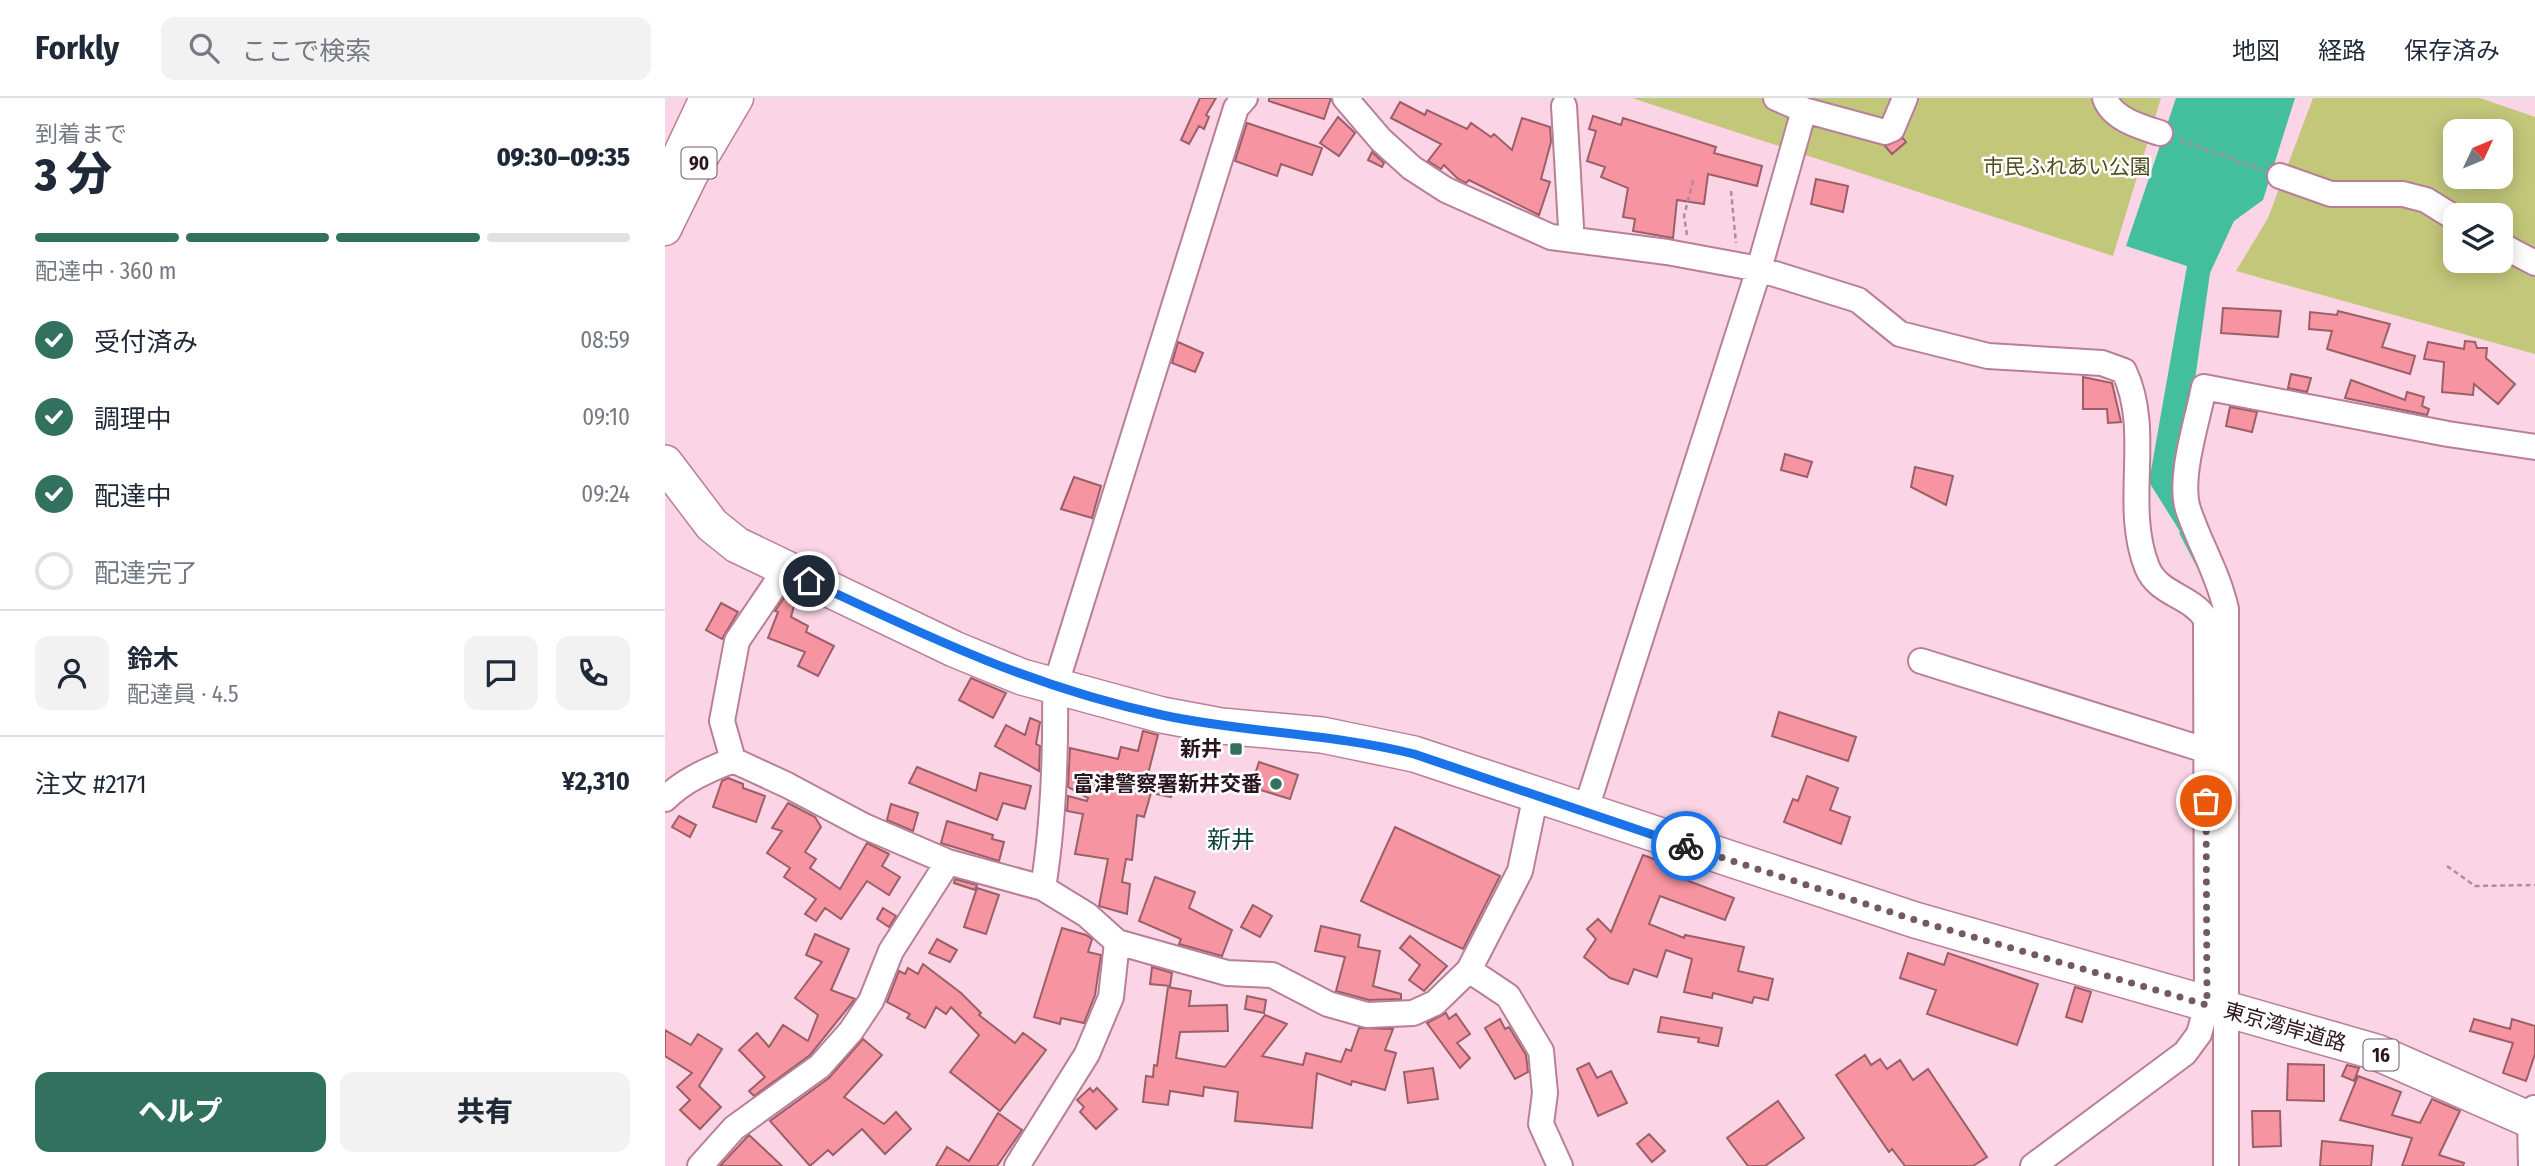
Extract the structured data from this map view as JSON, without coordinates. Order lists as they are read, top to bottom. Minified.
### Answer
{"streets":{"highway":["東京湾岸道路","16"],"main road":["90"]},"districts":["新井"],"parks":["市民ふれあい公園"],"places":{"transit":["新井"],"other":["富津警察署新井交番"]},"north":"top right","page":{"header":"Forkly","search":"ここで検索","nav":["地図","経路","保存済み"],"heading":["3 分","到着まで","09:30–09:35"],"panel":["鈴木","配達員 · 4.5","注文 #2171","¥2,310"],"bar":"配達中 · 360 m","list":[["受付済み","08:59"],["調理中","09:10"],["配達中","09:24"],"配達完了"],"buttons":["ヘルプ","共有"]}}
